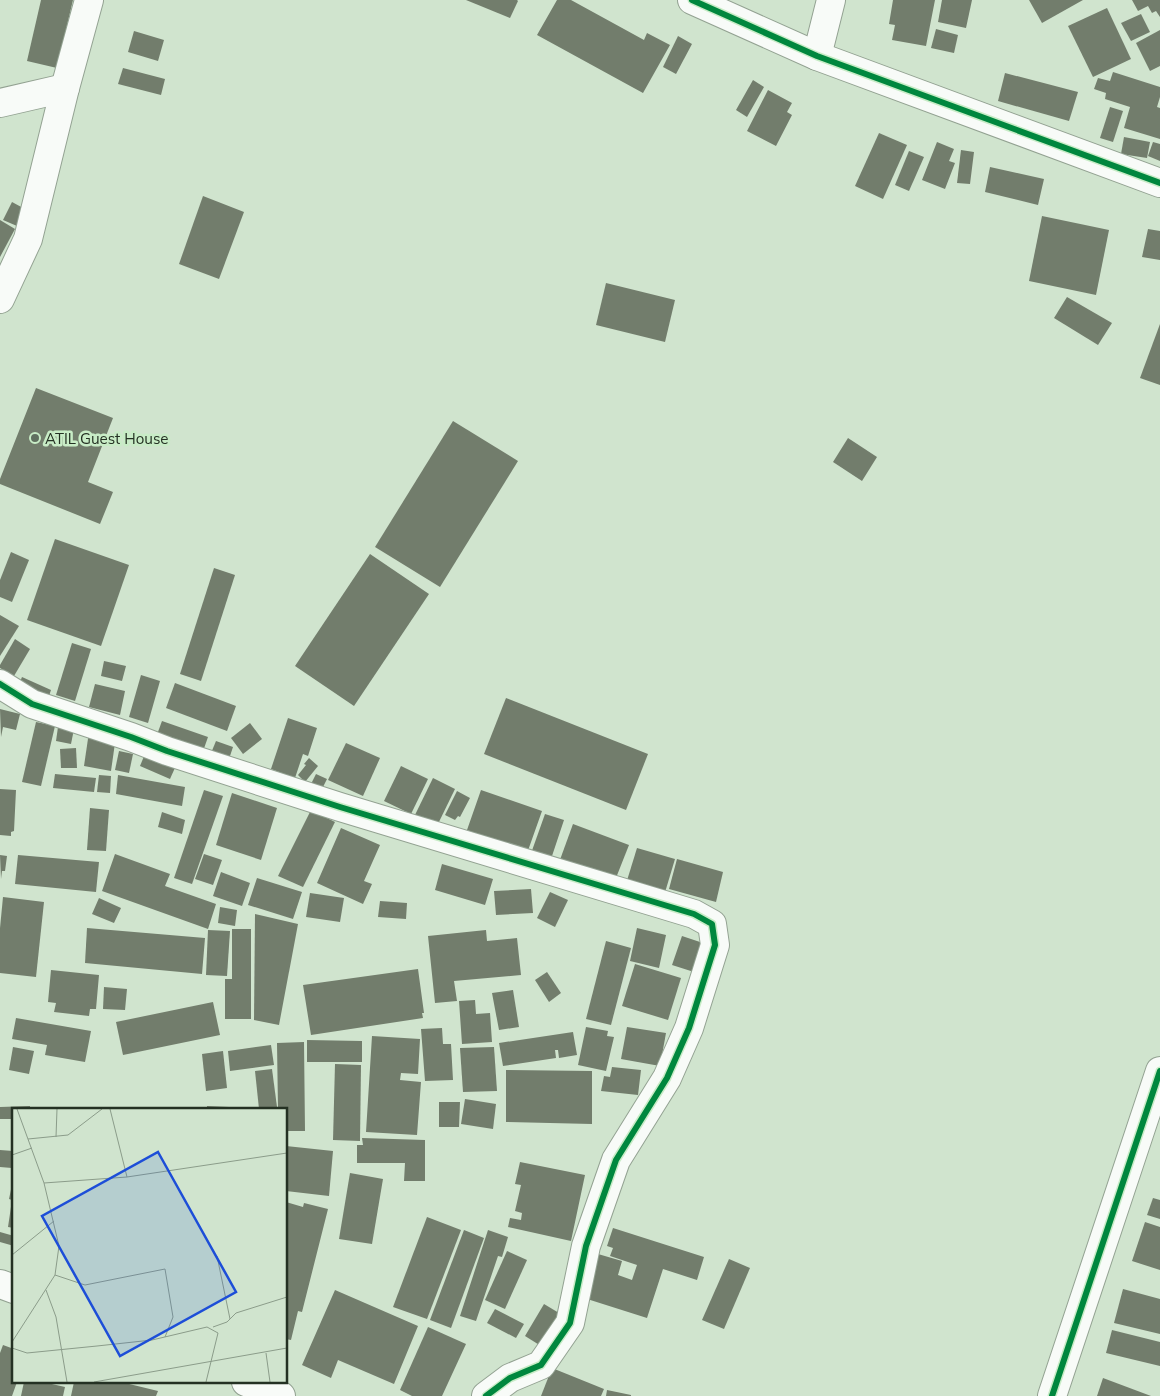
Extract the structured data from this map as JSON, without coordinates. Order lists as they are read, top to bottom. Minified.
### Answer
{"places":["ATIL Guest House"]}
